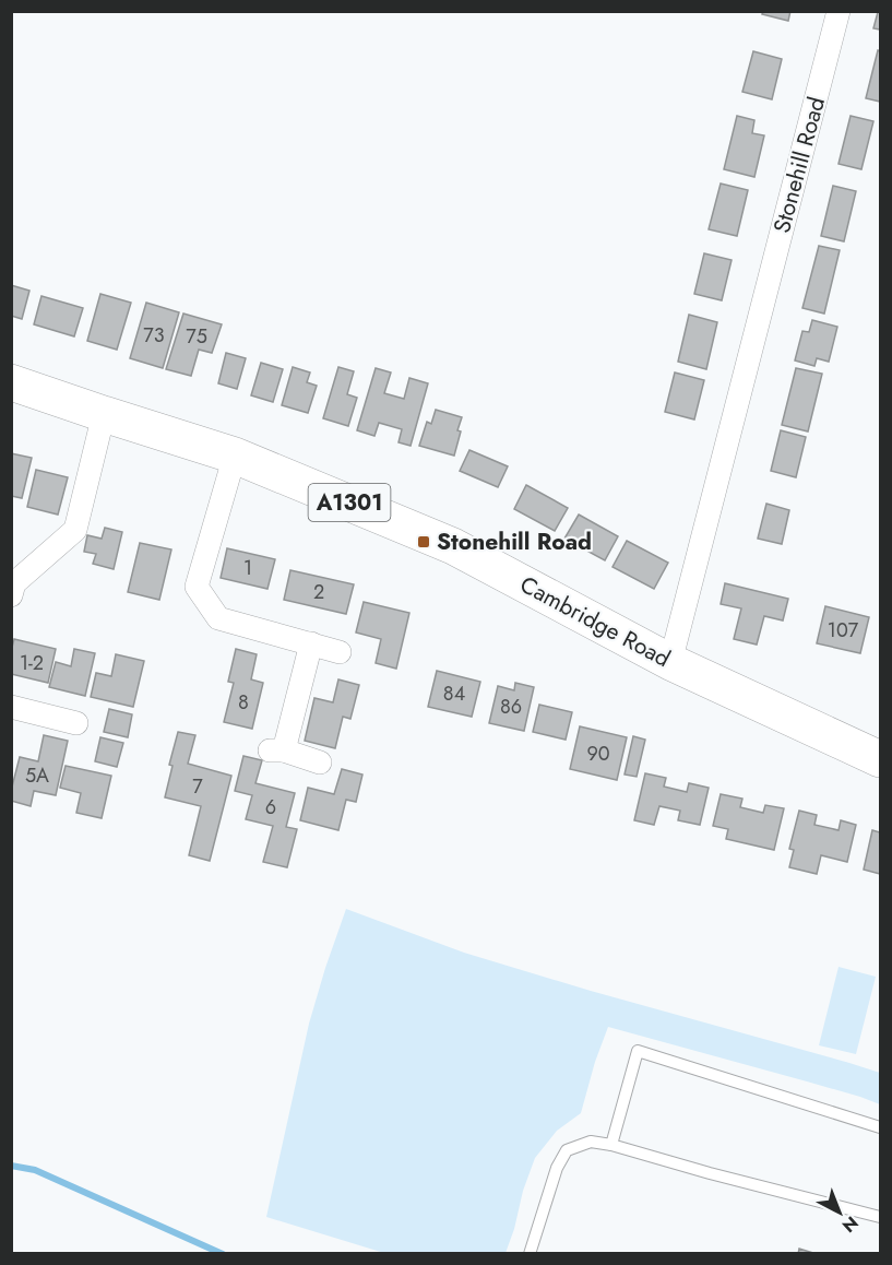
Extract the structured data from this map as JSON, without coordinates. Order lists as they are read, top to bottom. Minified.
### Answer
{"streets":{"main road":["A1301","Cambridge Road"],"street":["Stonehill Road"]},"crossings":[["Stonehill Road","Cambridge Road"]],"places":{"transit":["Stonehill Road"]},"house_numbers":["73","75","1","2","107","1-2","84","8","86","90","5A","7","6"],"north":"bottom right"}
